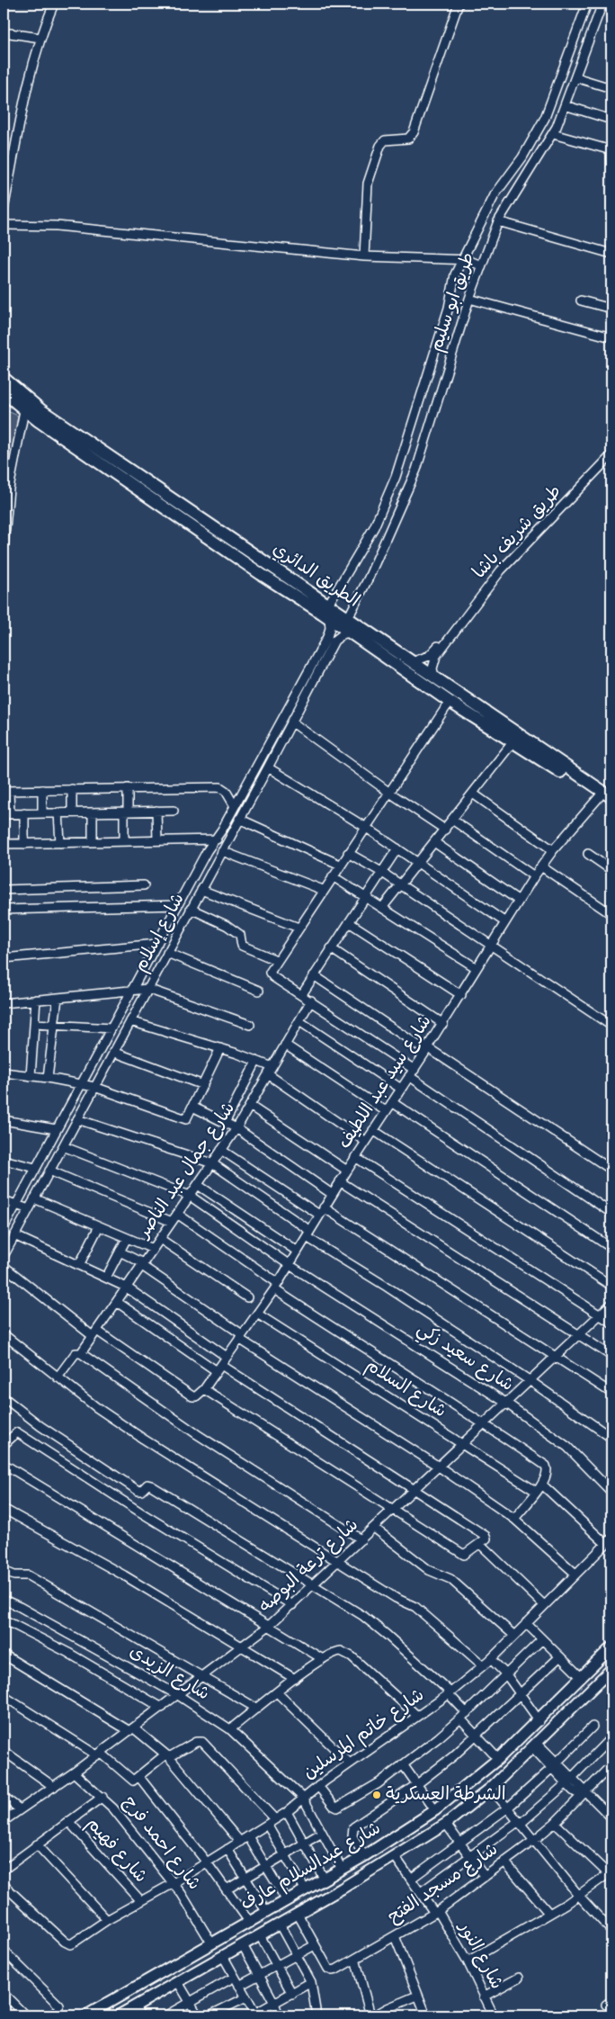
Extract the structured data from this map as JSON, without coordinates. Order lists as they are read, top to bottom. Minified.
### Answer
{"streets":{"highway":["الطريق الدائري"],"main road":["شارع عبدالسلام عارف"],"street":["طريق ابو سليم","طريق شريف باشا","شارع إسلام","شارع سيد عبد اللطيف","شارع جمال عبد الناصر","شارع سعيد زكي","شارع السلام","شارع ترعة البوصه","شارع الزيدى","شارع خاتم المرسلين","شارع احمد فرج","شارع فهيم","شارع مسجد الفتح","شارع النور"]},"crossings":[["طريق ابو سليم","الطريق الدائري"],["طريق شريف باشا","الطريق الدائري"],["الطريق الدائري","شارع إسلام"],["الطريق الدائري","شارع سيد عبد اللطيف"],["شارع إسلام","شارع سعيد زكي"],["شارع سيد عبد اللطيف","شارع سعيد زكي"],["شارع سيد عبد اللطيف","شارع السلام"],["شارع جمال عبد الناصر","شارع سعيد زكي"],["شارع سعيد زكي","شارع ترعة البوصه"],["شارع السلام","شارع ترعة البوصه"],["شارع ترعة البوصه","شارع الزيدى"],["شارع ترعة البوصه","شارع احمد فرج"],["شارع الزيدى","شارع خاتم المرسلين"],["شارع الزيدى","شارع عبدالسلام عارف"],["شارع خاتم المرسلين","شارع احمد فرج"],["شارع خاتم المرسلين","شارع فهيم"],["شارع احمد فرج","شارع عبدالسلام عارف"],["شارع عبدالسلام عارف","شارع مسجد الفتح"],["شارع عبدالسلام عارف","شارع النور"],["شارع مسجد الفتح","شارع النور"]],"places":["الشرطة العسكرية"]}
